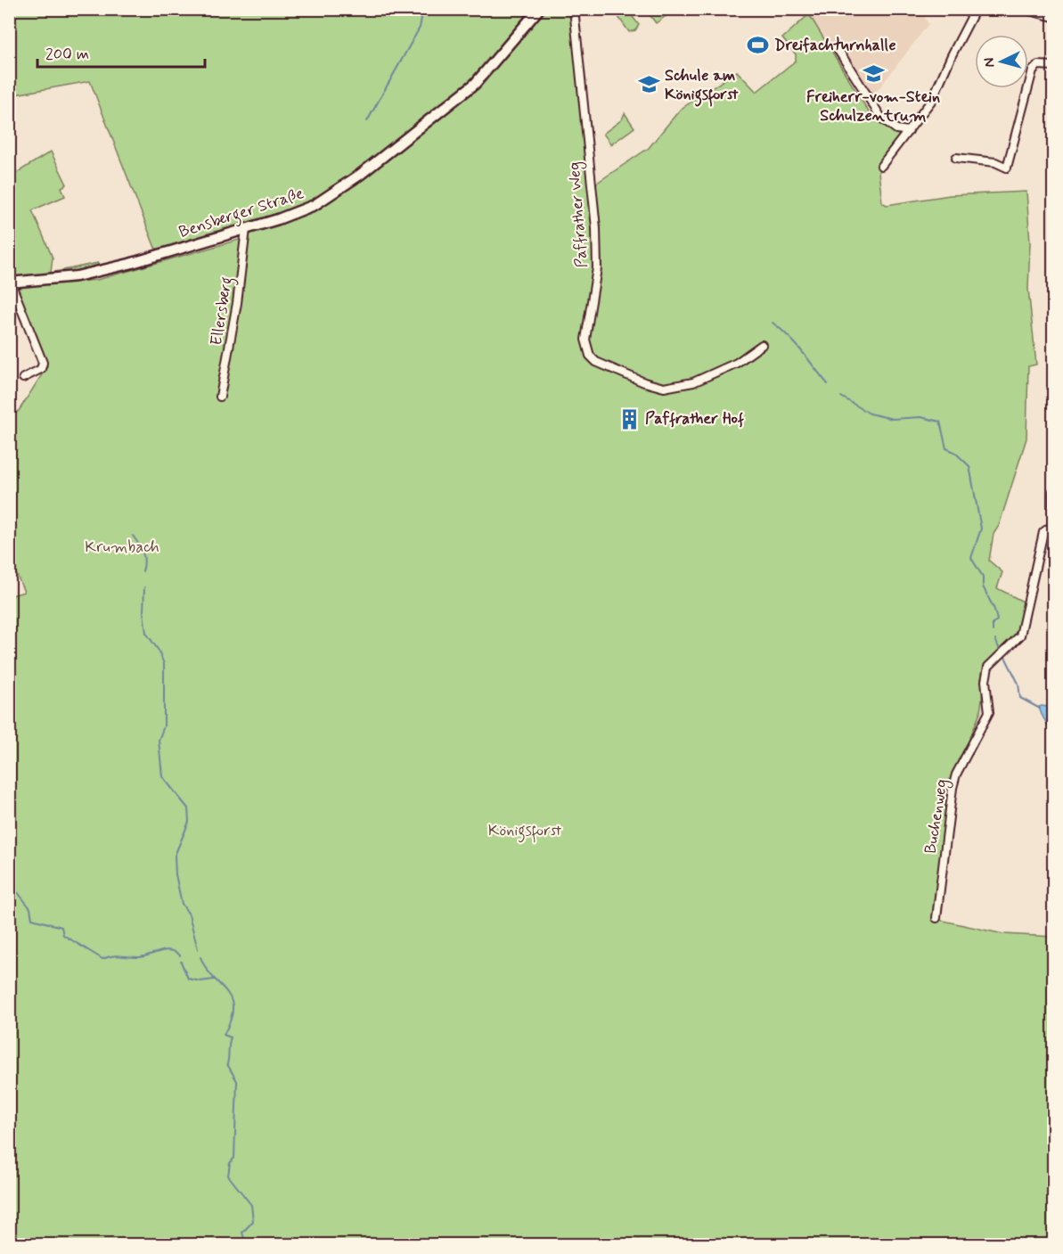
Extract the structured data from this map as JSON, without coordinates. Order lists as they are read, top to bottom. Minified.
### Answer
{"streets":{"main road":["Bensberger Straße"],"street":["Paffrather Weg","Ellersberg","Buchenweg"]},"crossings":[["Bensberger Straße","Ellersberg"]],"parks":["Krumbach","Königsforst"],"places":{"sports":["Dreifachturnhalle"],"school or university":["Freiherr-vom-Stein Schulzentrum","Schule am Königsforst"],"building":["Paffrather Hof"]},"scale_bar":"200 m","north":"left"}
